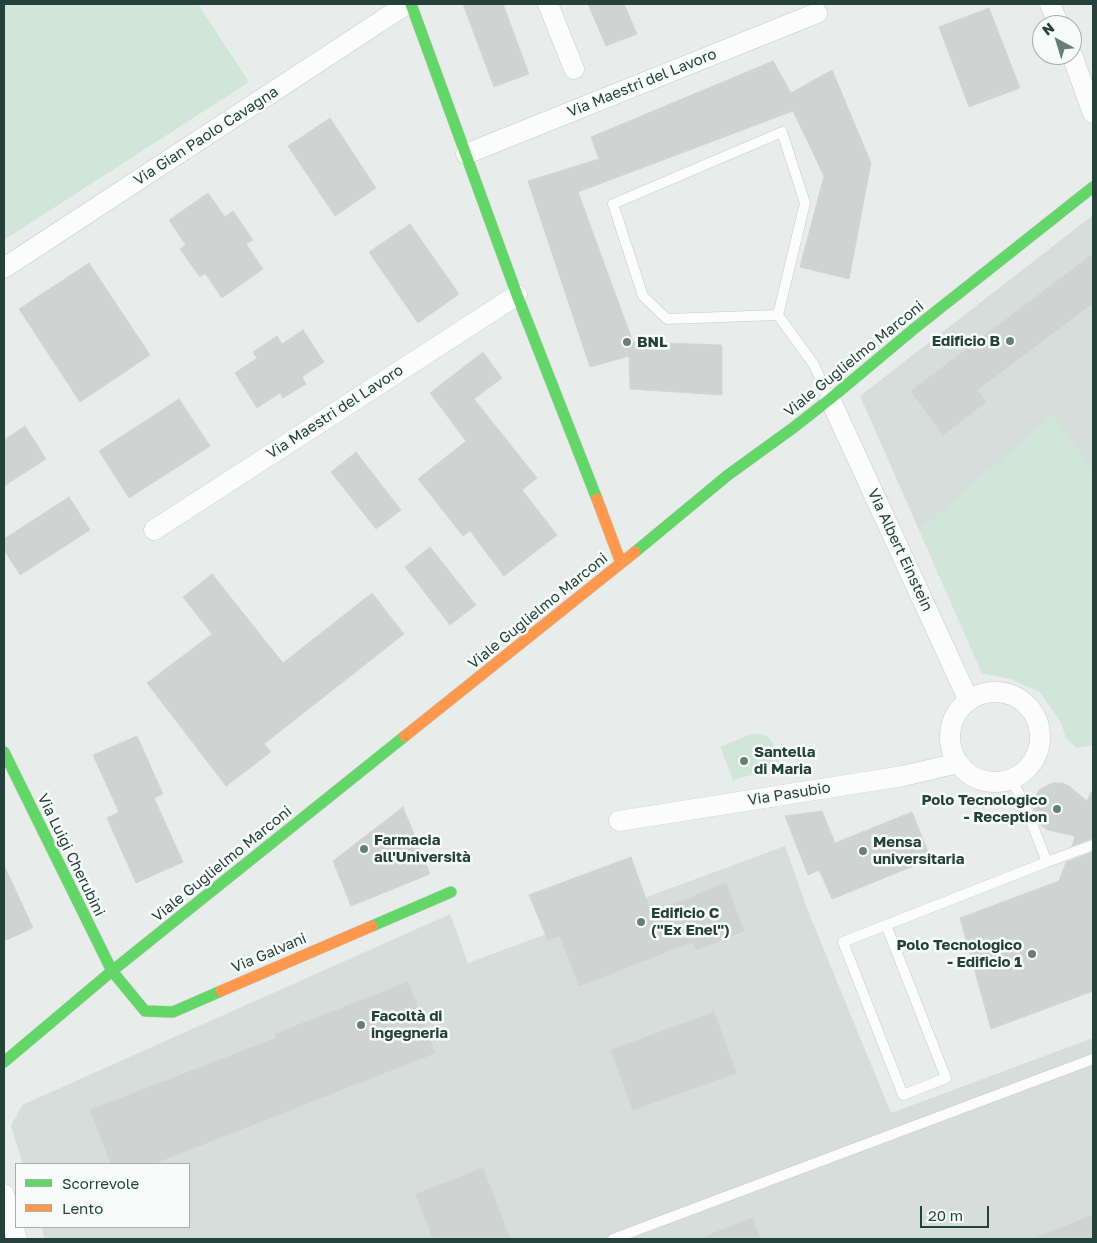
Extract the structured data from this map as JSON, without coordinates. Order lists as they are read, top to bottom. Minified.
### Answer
{"streets":{"street":["Via Maestri del Lavoro","Via Gian Paolo Cavagna","Viale Guglielmo Marconi","Via Albert Einstein","Via Pasubio","Via Luigi Cherubini","Via Galvani"]},"crossings":[["Viale Guglielmo Marconi","Via Albert Einstein"],["Viale Guglielmo Marconi","Via Luigi Cherubini"],["Viale Guglielmo Marconi","Via Galvani"],["Via Albert Einstein","Via Pasubio"],["Via Luigi Cherubini","Via Galvani"]],"places":["Edificio B","BNL","Santella di Maria","Polo Tecnologico - Reception","Farmacia all'Università","Mensa universitaria","Edificio C (\"Ex Enel\")","Polo Tecnologico - Edificio 1","Facoltà di ingegneria"],"legend":["Scorrevole","Lento"],"scale_bar":"20 m","north":"top left"}
